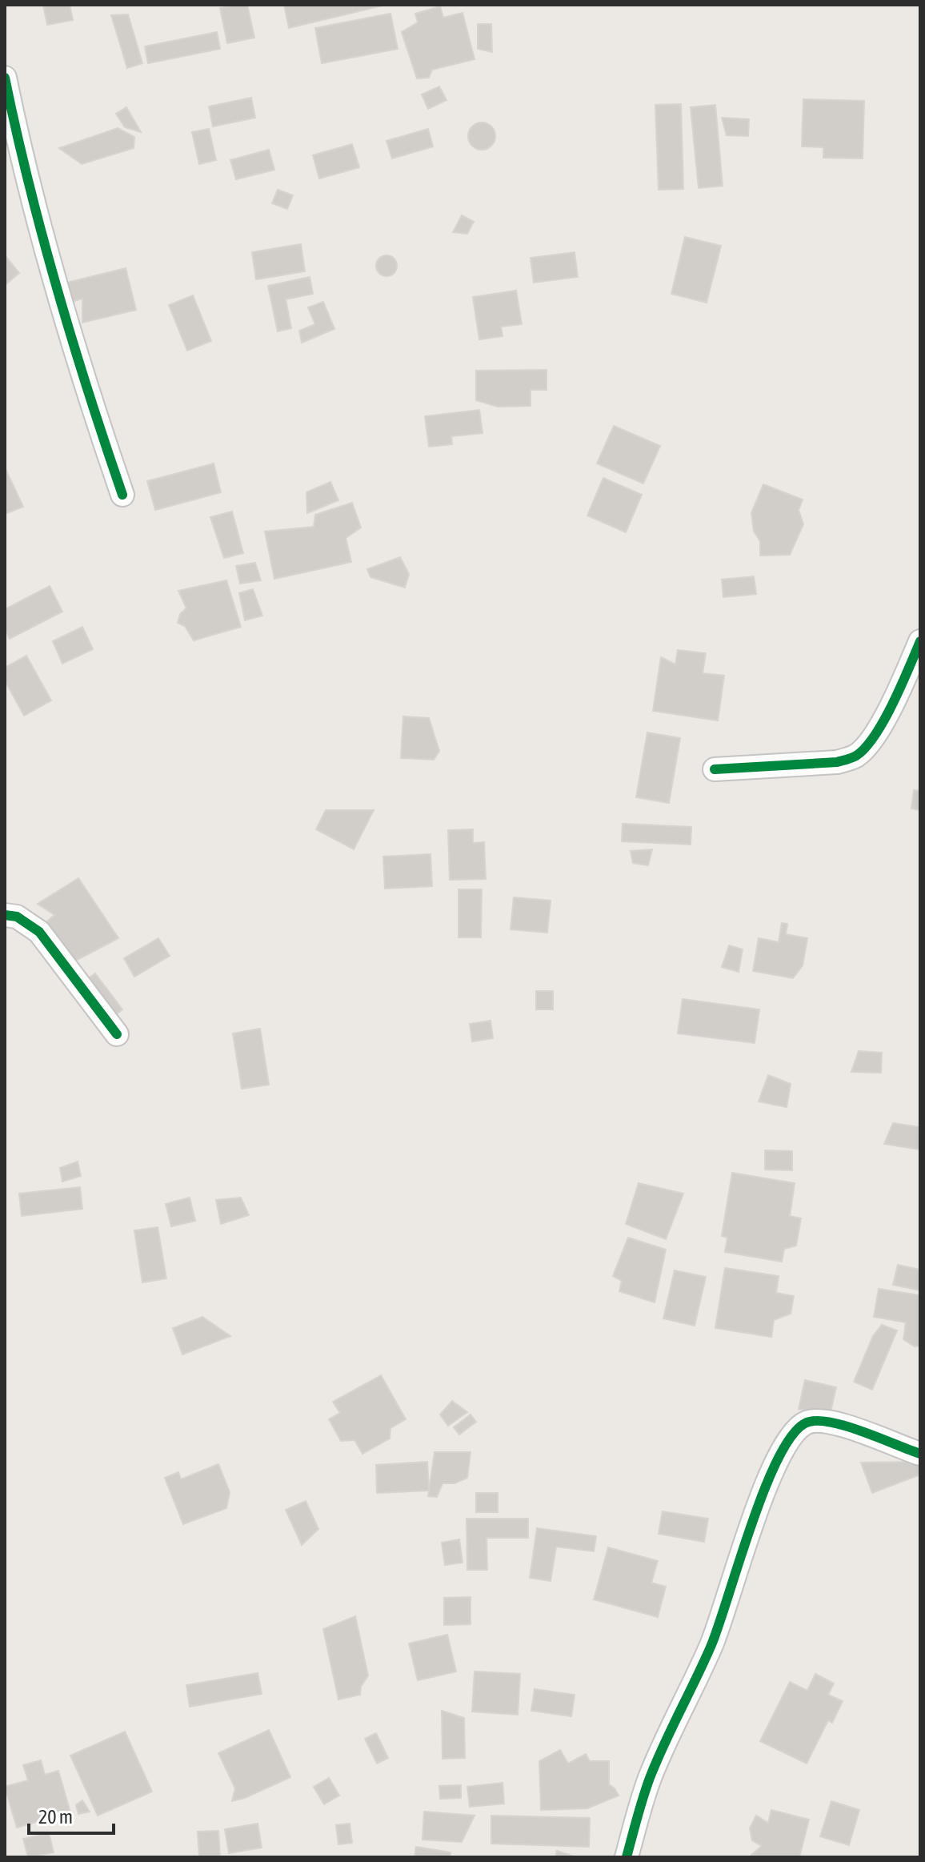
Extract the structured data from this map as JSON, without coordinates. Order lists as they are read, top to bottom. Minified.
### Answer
{"scale_bar":"20 m"}
